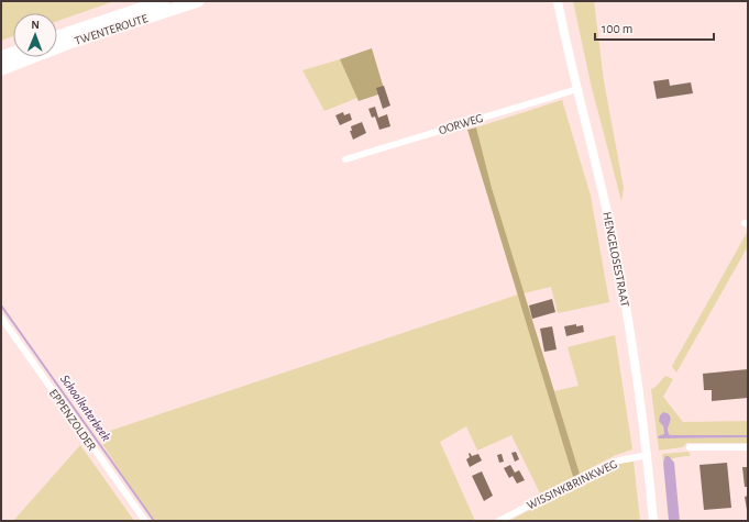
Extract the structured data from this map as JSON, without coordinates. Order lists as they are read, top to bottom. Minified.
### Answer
{"streets":{"highway":["TWENTEROUTE"],"main road":["HENGELOSESTRAAT"],"street":["OORWEG","EPPENZOLDER","WISSINKBRINKWEG"]},"crossings":[["OORWEG","HENGELOSESTRAAT"],["HENGELOSESTRAAT","WISSINKBRINKWEG"]],"water":["Schoolkaterbeek"],"scale_bar":"100 m","north":"top"}
